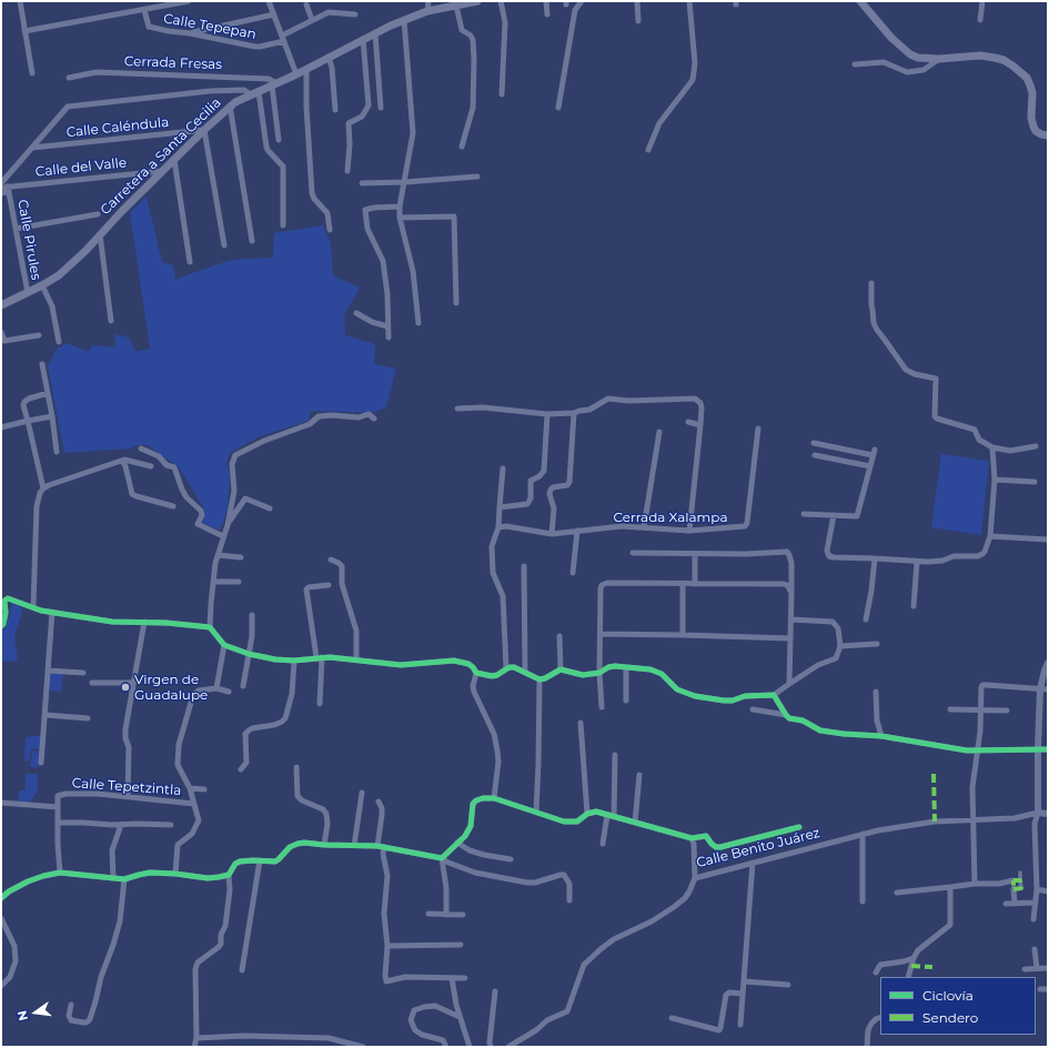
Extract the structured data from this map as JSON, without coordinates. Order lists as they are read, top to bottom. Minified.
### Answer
{"streets":{"main road":["Carretera a Santa Cecilia"],"street":["Calle Tepepan","Cerrada Fresas","Calle Caléndula","Calle del Valle","Calle Pirules","Cerrada Xalampa","Calle Tepetzintla","Calle Benito Juárez"]},"crossings":[["Cerrada Fresas","Carretera a Santa Cecilia"],["Calle Caléndula","Carretera a Santa Cecilia"],["Carretera a Santa Cecilia","Calle del Valle"],["Carretera a Santa Cecilia","Calle Pirules"],["Calle del Valle","Calle Pirules"]],"places":["Virgen de Guadalupe"],"legend":["Ciclovía","Sendero"],"north":"left"}
